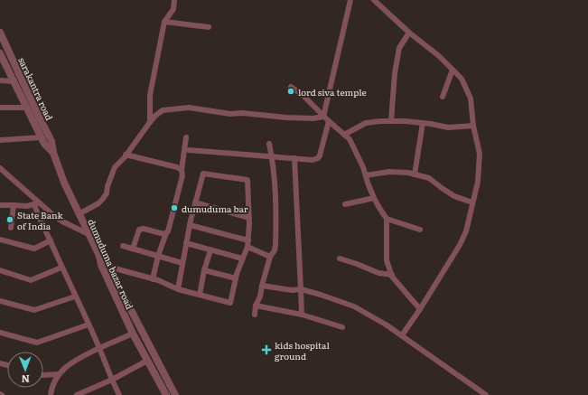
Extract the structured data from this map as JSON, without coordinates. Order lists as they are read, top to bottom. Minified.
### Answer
{"streets":{"street":["sarakantra road","dumuduma bazar road"]},"crossings":[["sarakantra road","dumuduma bazar road"]],"places":{"other":["lord siva temple","dumuduma bar","State Bank of India"],"health":["kids hospital ground"]},"north":"bottom"}
